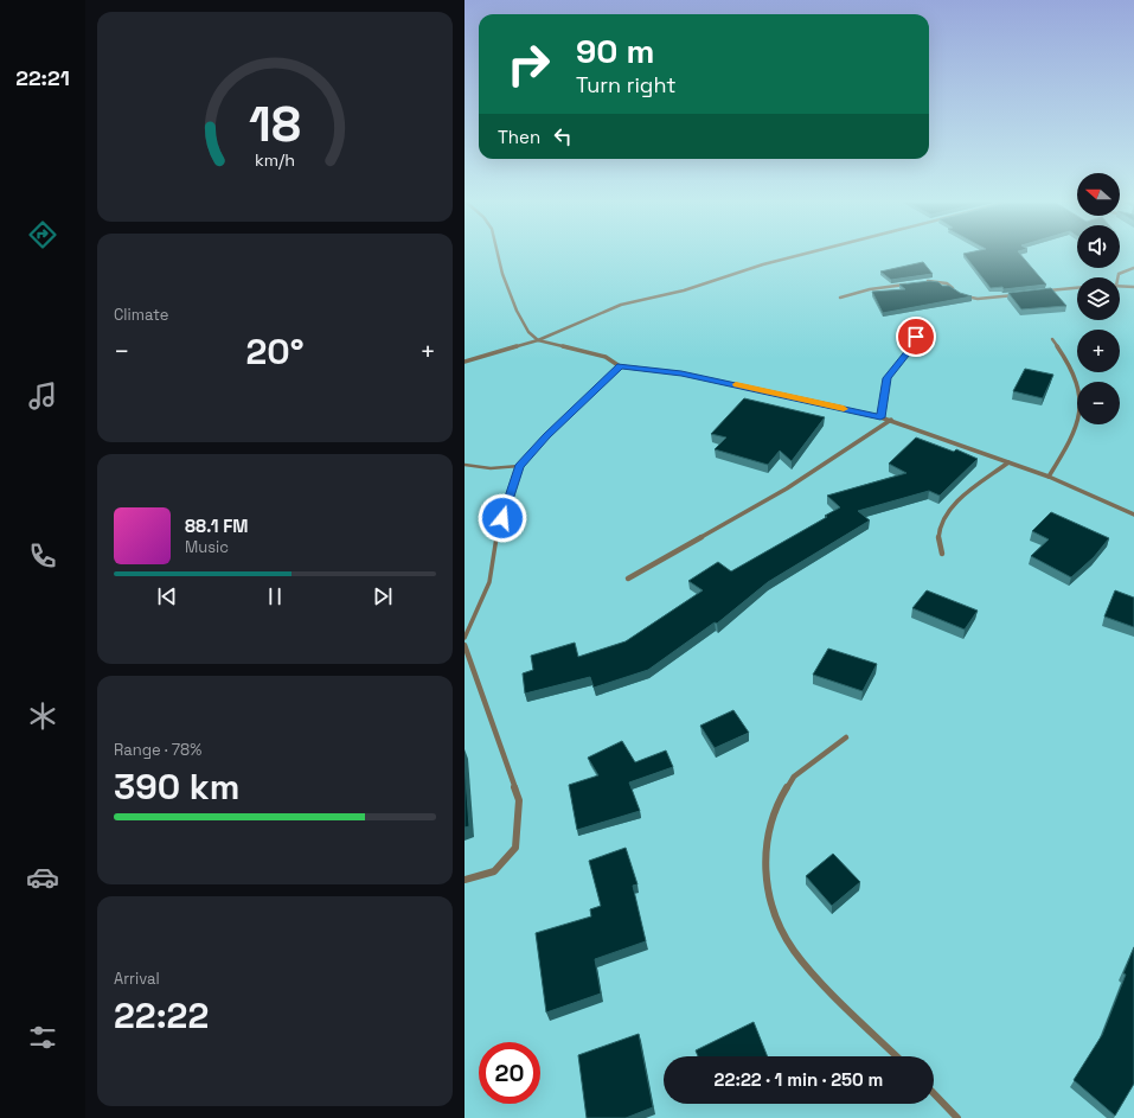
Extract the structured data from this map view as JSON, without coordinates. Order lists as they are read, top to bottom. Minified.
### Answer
{"north":"left","page":{"tabs":"22:21","turn":["90 m","Turn right"],"then":"Then","map_buttons":["+","−"],"tile":["Climate",["Range · 78%","390 km"],["Arrival","22:22"]],"heat":["−","20°","+"],"song":["88.1 FM","Music"],"limit":"20","trip":"22:22 · 1 min · 250 m","gauge":["18","km/h"]}}
